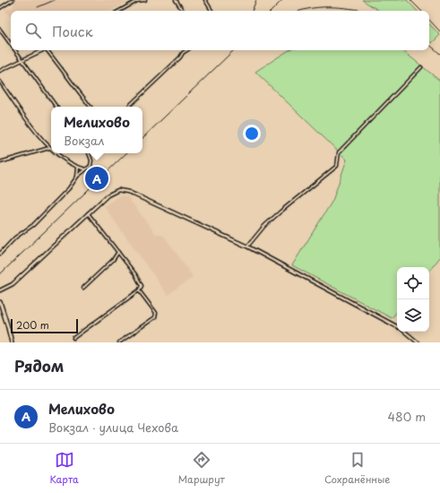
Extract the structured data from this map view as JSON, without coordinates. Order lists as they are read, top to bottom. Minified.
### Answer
{"scale_bar":"200 m","page":{"search":"Поиск","popup":["Мелихово","Вокзал"],"pins":"A","scale":"200 m","heading":"Рядом","list":[{"mark":"A","name":"Мелихово","note":"Вокзал · улица Чехова","value":"480 m"}],"nav":["Карта","Маршрут","Сохранённые"]}}
